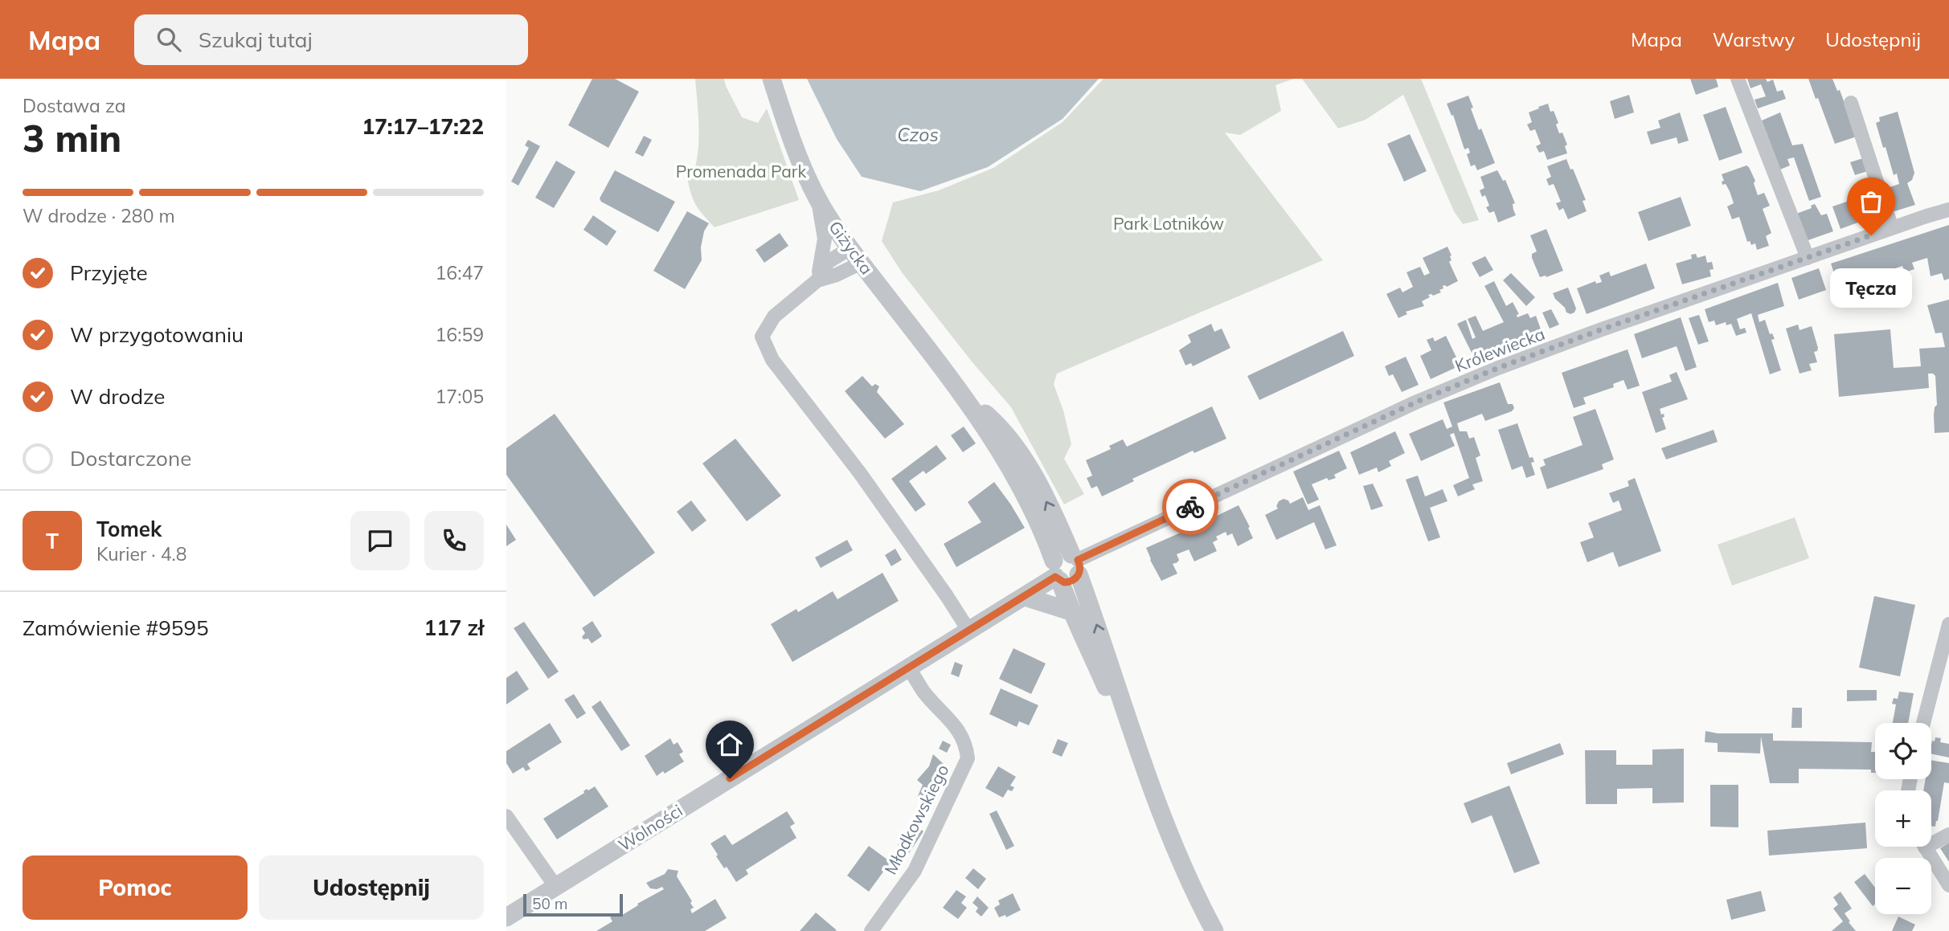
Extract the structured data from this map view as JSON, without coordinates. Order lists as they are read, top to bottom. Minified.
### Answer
{"streets":{"street":["Giżycka","Królewiecka","Młodkowskiego","Wolności"]},"crossings":[["Giżycka","Królewiecka"],["Giżycka","Wolności"],["Królewiecka","Wolności"],["Młodkowskiego","Wolności"]],"water":["Czos"],"parks":["Promenada Park","Park Lotników"],"places":["Tęcza"],"scale_bar":"50 m","page":{"header":"Mapa","search":"Szukaj tutaj","nav":["Mapa","Warstwy","Udostępnij"],"heading":["3 min","Dostawa za","17:17–17:22"],"panel":["Tomek","Kurier · 4.8","Zamówienie #9595","117 zł"],"bar":"W drodze · 280 m","list":[["Przyjęte","16:47"],["W przygotowaniu","16:59"],["W drodze","17:05"],"Dostarczone"],"bubble":"Tęcza","round":"T","map_buttons":["+","−"],"buttons":["Pomoc","Udostępnij"],"scale":"50 m"}}
